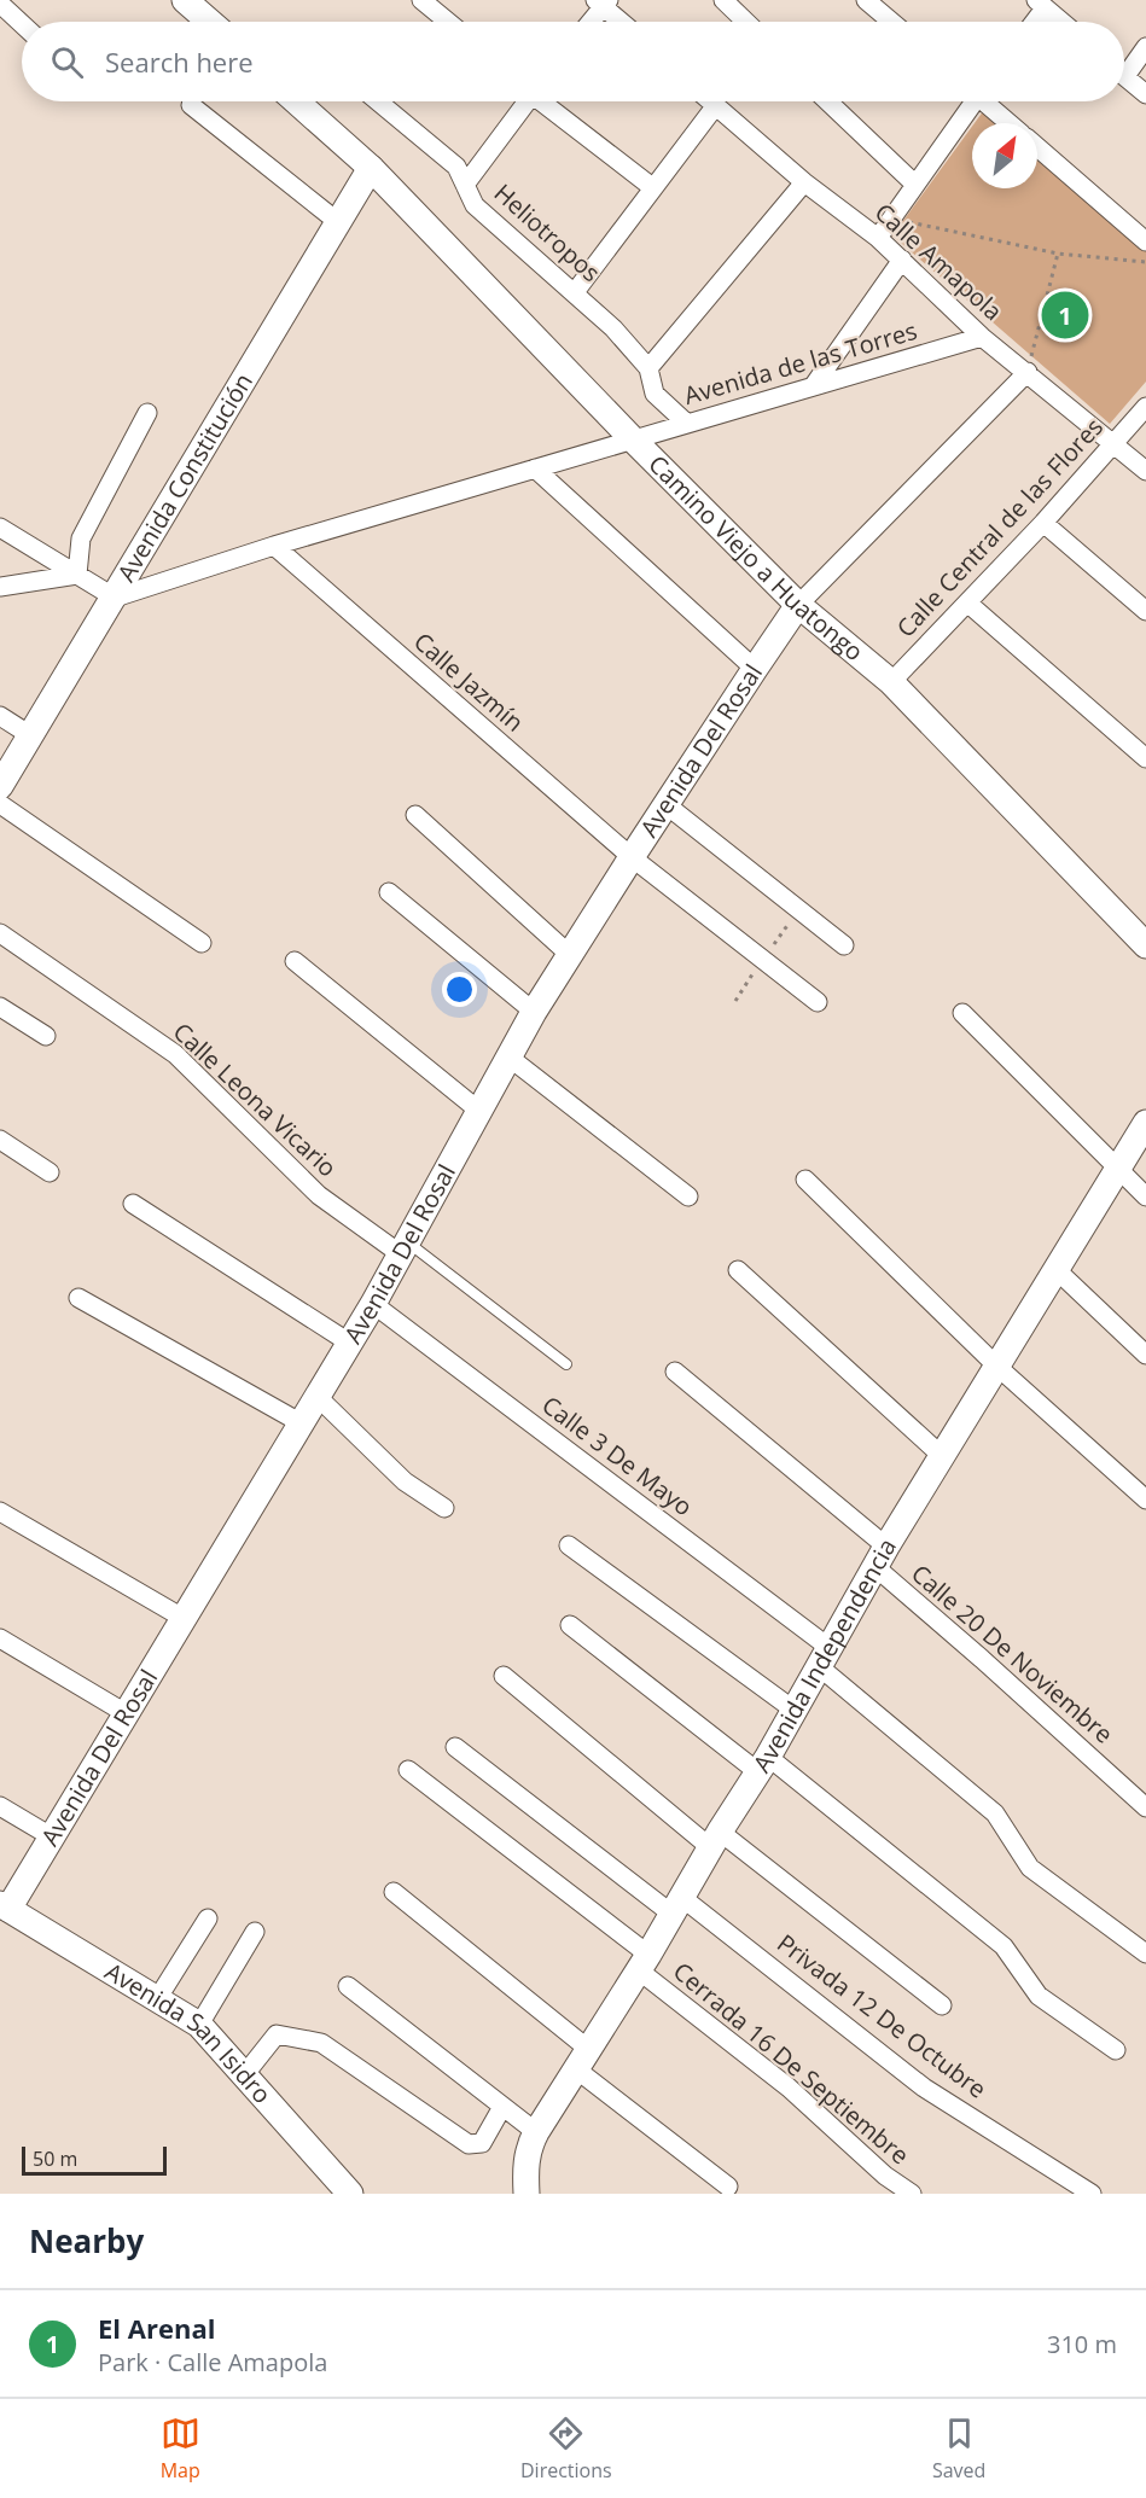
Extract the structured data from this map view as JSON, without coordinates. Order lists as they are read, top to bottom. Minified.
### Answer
{"streets":{"main road":["Avenida Constitución","Camino Viejo a Huatongo","Avenida Del Rosal","Avenida Independencia","Avenida San Isidro"],"street":["Heliotropos","Calle Amapola","Avenida de las Torres","Calle Central de las Flores","Calle Jazmín","Calle Leona Vicario","Calle 3 De Mayo","Calle 20 De Noviembre","Privada 12 De Octubre","Cerrada 16 De Septiembre"]},"crossings":[["Heliotropos","Avenida de las Torres"],["Calle Amapola","Avenida de las Torres"],["Calle Amapola","Calle Central de las Flores"],["Avenida de las Torres","Avenida Constitución"],["Avenida de las Torres","Camino Viejo a Huatongo"],["Avenida de las Torres","Calle Jazmín"],["Avenida Constitución","Camino Viejo a Huatongo"],["Calle Central de las Flores","Camino Viejo a Huatongo"],["Camino Viejo a Huatongo","Avenida Del Rosal"],["Calle Jazmín","Avenida Del Rosal"],["Avenida Del Rosal","Calle Leona Vicario"],["Avenida Del Rosal","Calle 3 De Mayo"],["Avenida Del Rosal","Avenida San Isidro"],["Calle 3 De Mayo","Avenida Independencia"],["Calle 20 De Noviembre","Avenida Independencia"],["Avenida Independencia","Privada 12 De Octubre"],["Avenida Independencia","Cerrada 16 De Septiembre"]],"scale_bar":"50 m","north":"top right","page":{"search":"Search here","pins":"1","scale":"50 m","heading":"Nearby","list":[{"mark":"1","name":"El Arenal","note":"Park · Calle Amapola","value":"310 m"}],"nav":["Map","Directions","Saved"]}}
